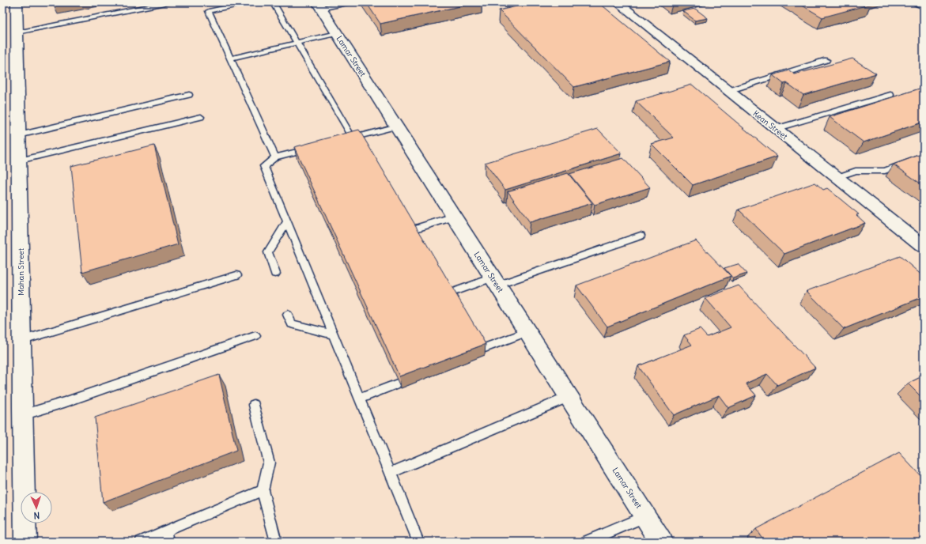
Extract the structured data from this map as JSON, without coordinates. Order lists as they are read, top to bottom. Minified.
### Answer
{"streets":{"street":["Lamar Street","Kean Street","Mahan Street"]},"north":"bottom"}
